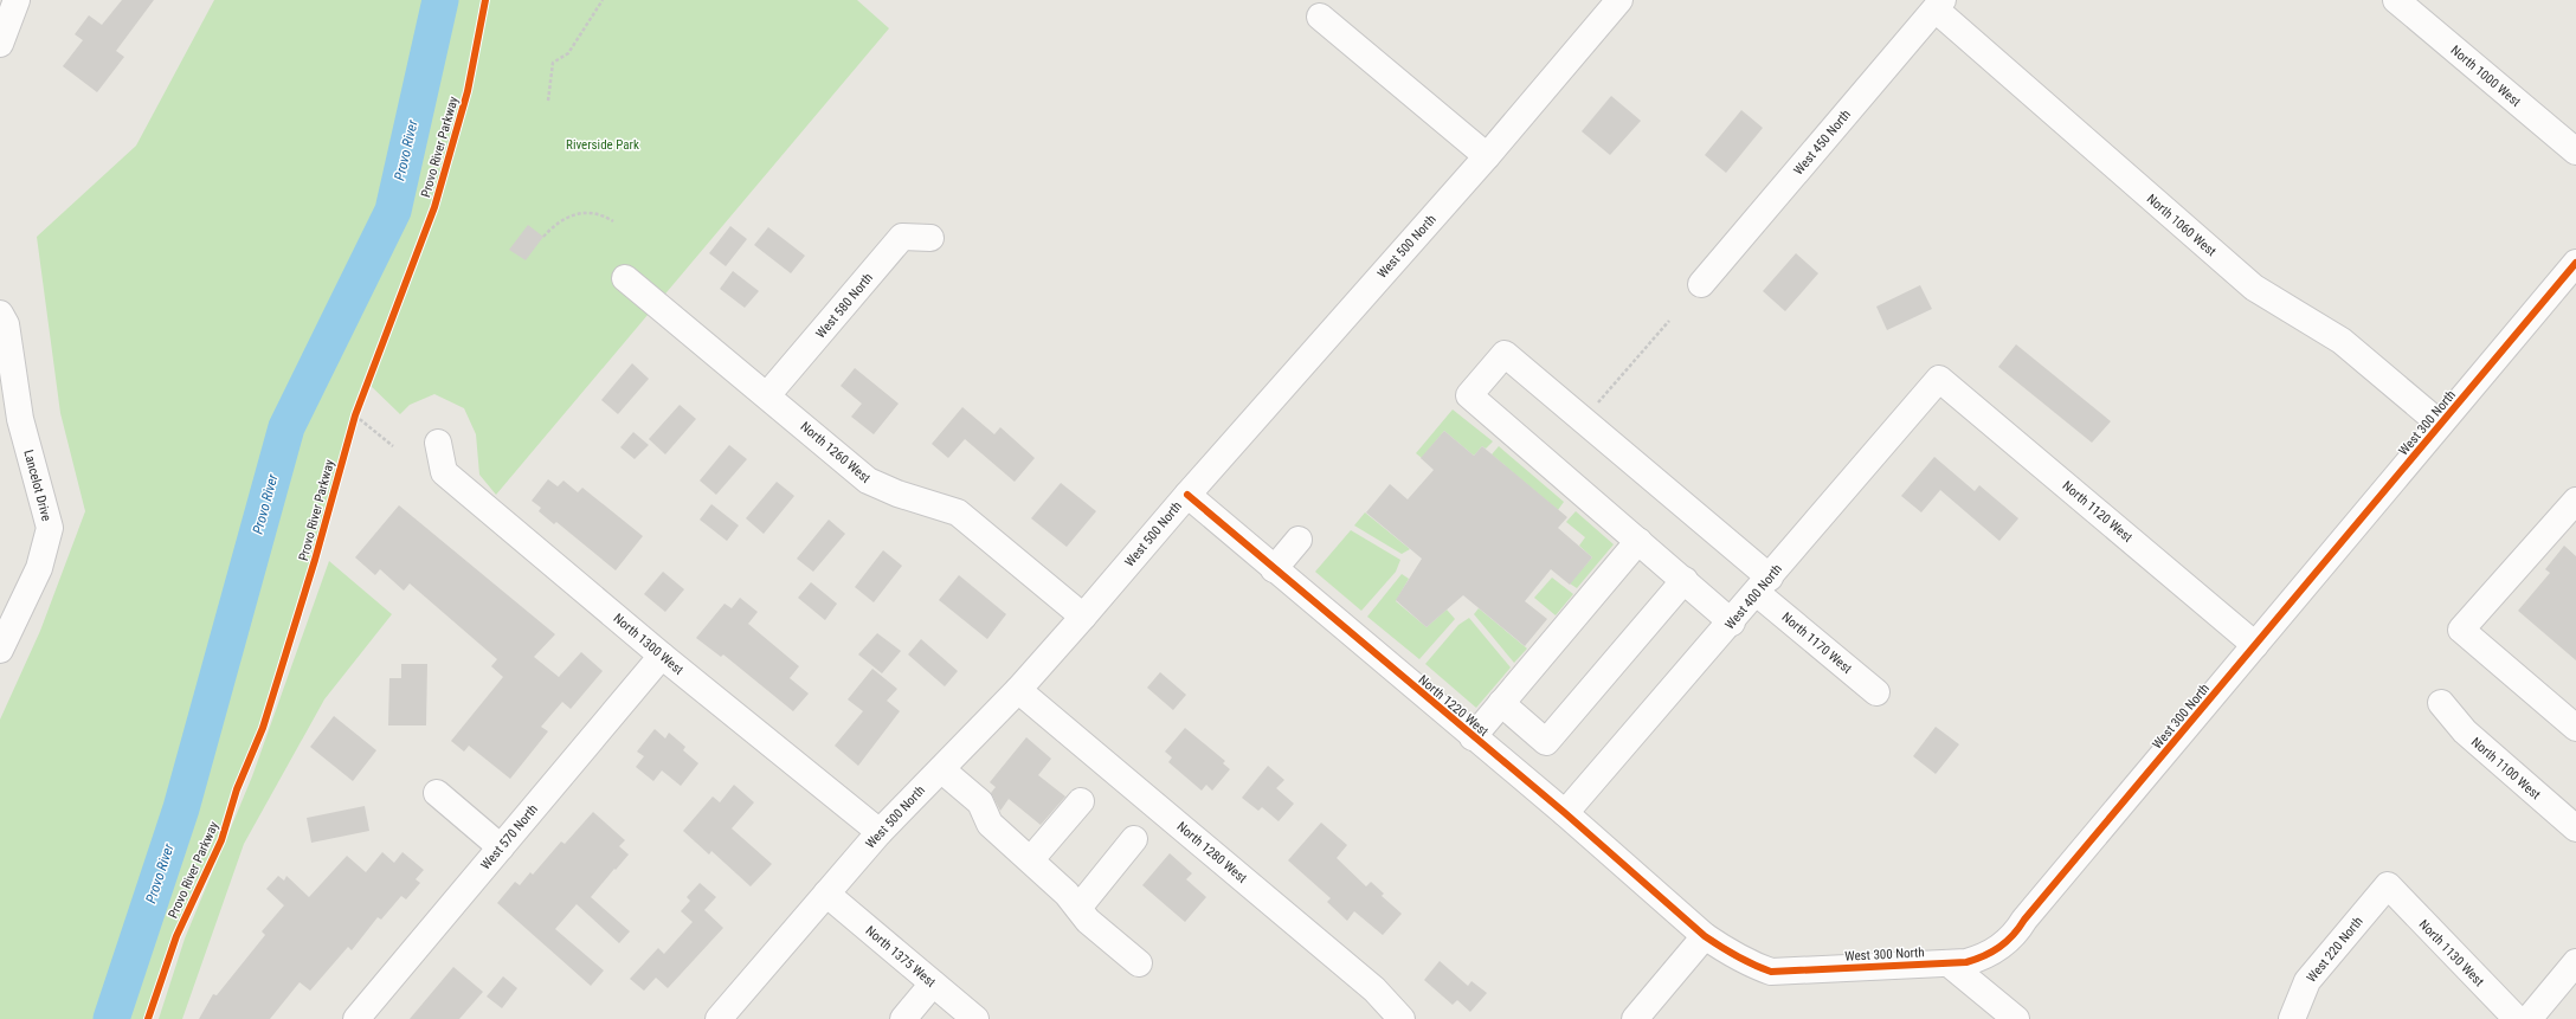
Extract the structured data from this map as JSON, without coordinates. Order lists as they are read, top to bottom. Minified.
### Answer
{"streets":{"street":["North 1000 West","West 450 North","North 1060 West","West 500 North","West 580 North","West 300 North","North 1260 West","Lancelot Drive","North 1120 West","West 400 North","North 1170 West","North 1300 West","North 1220 West","North 1100 West","West 570 North","North 1280 West","West 220 North","North 1130 West","North 1375 West"],"cycle path":["Provo River Parkway"]},"crossings":[["West 450 North","North 1060 West"],["North 1060 West","West 300 North"],["West 500 North","North 1260 West"],["West 500 North","North 1300 West"],["West 500 North","North 1220 West"],["West 500 North","North 1280 West"],["West 500 North","North 1375 West"],["West 580 North","North 1260 West"],["West 300 North","North 1120 West"],["West 300 North","North 1220 West"],["North 1120 West","West 400 North"],["West 400 North","North 1170 West"],["West 400 North","North 1220 West"],["North 1300 West","West 570 North"],["West 220 North","North 1130 West"]],"water":["Provo River"],"parks":["Riverside Park"]}
